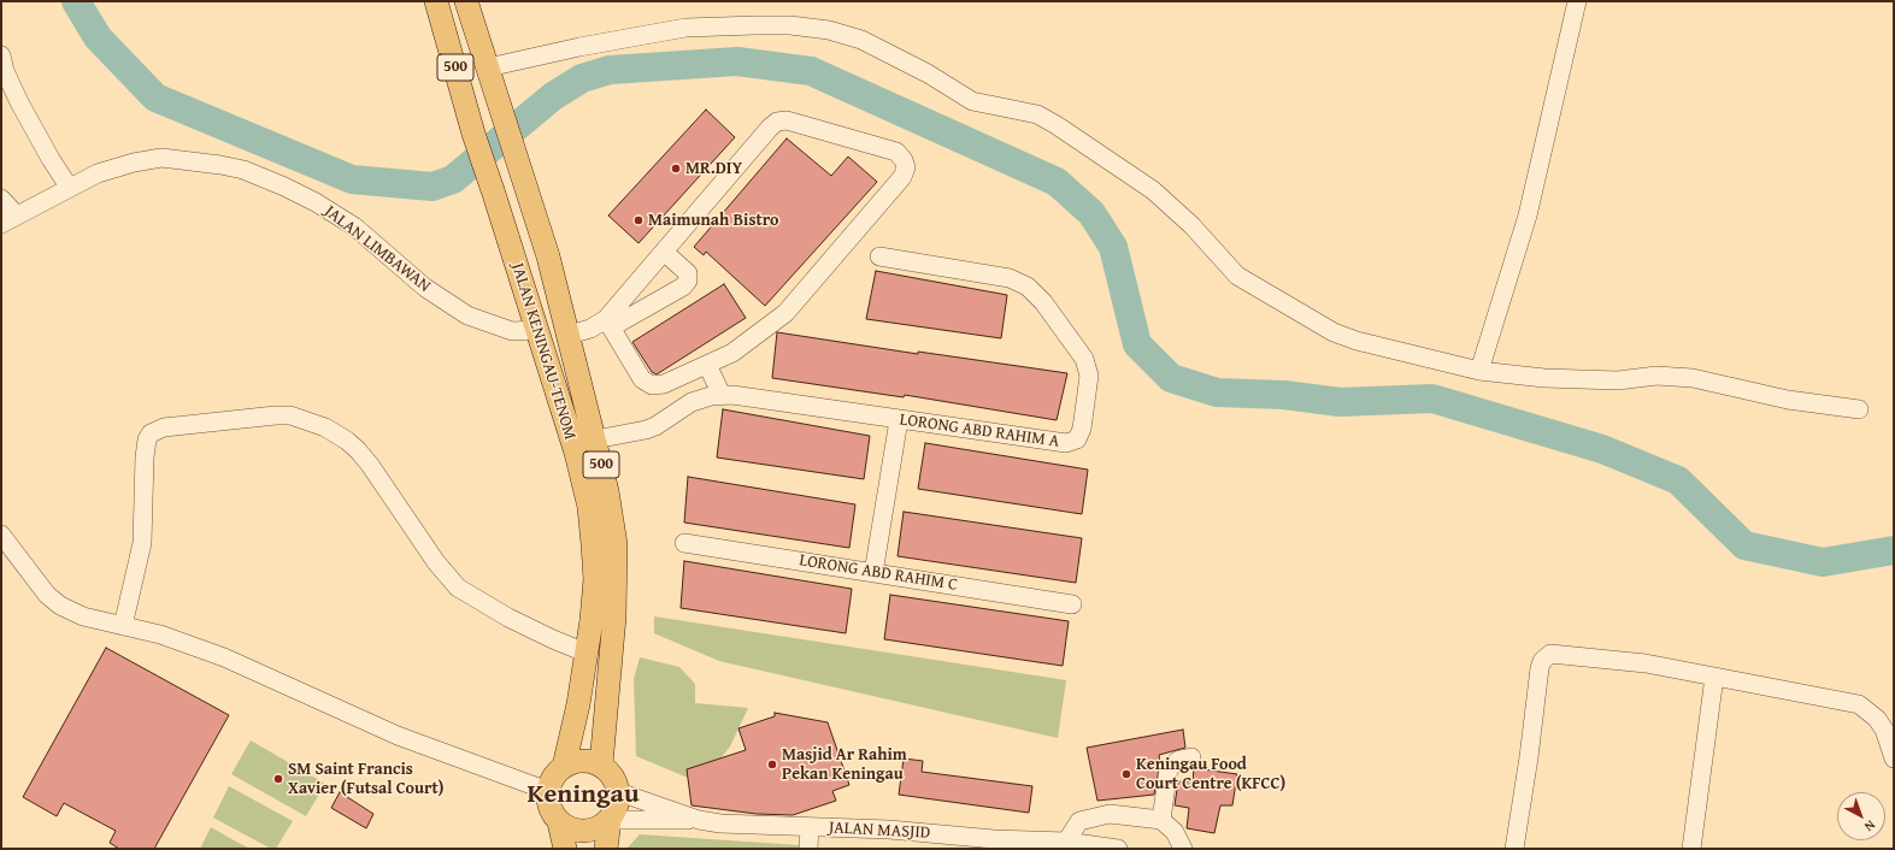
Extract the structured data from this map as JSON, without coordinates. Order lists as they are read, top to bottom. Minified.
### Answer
{"streets":{"main road":["500","JALAN KENINGAU-TENOM"],"street":["JALAN LIMBAWAN","LORONG ABD RAHIM A","LORONG ABD RAHIM C","JALAN MASJID"]},"crossings":[["500","JALAN KENINGAU-TENOM"],["JALAN LIMBAWAN","JALAN KENINGAU-TENOM"],["JALAN KENINGAU-TENOM","LORONG ABD RAHIM A"]],"districts":["Keningau"],"places":["MR.DIY","Maimunah Bistro","Masjid Ar Rahim Pekan Keningau","Keningau Food Court Centre (KFCC)","SM Saint Francis Xavier (Futsal Court)"],"north":"bottom right"}
